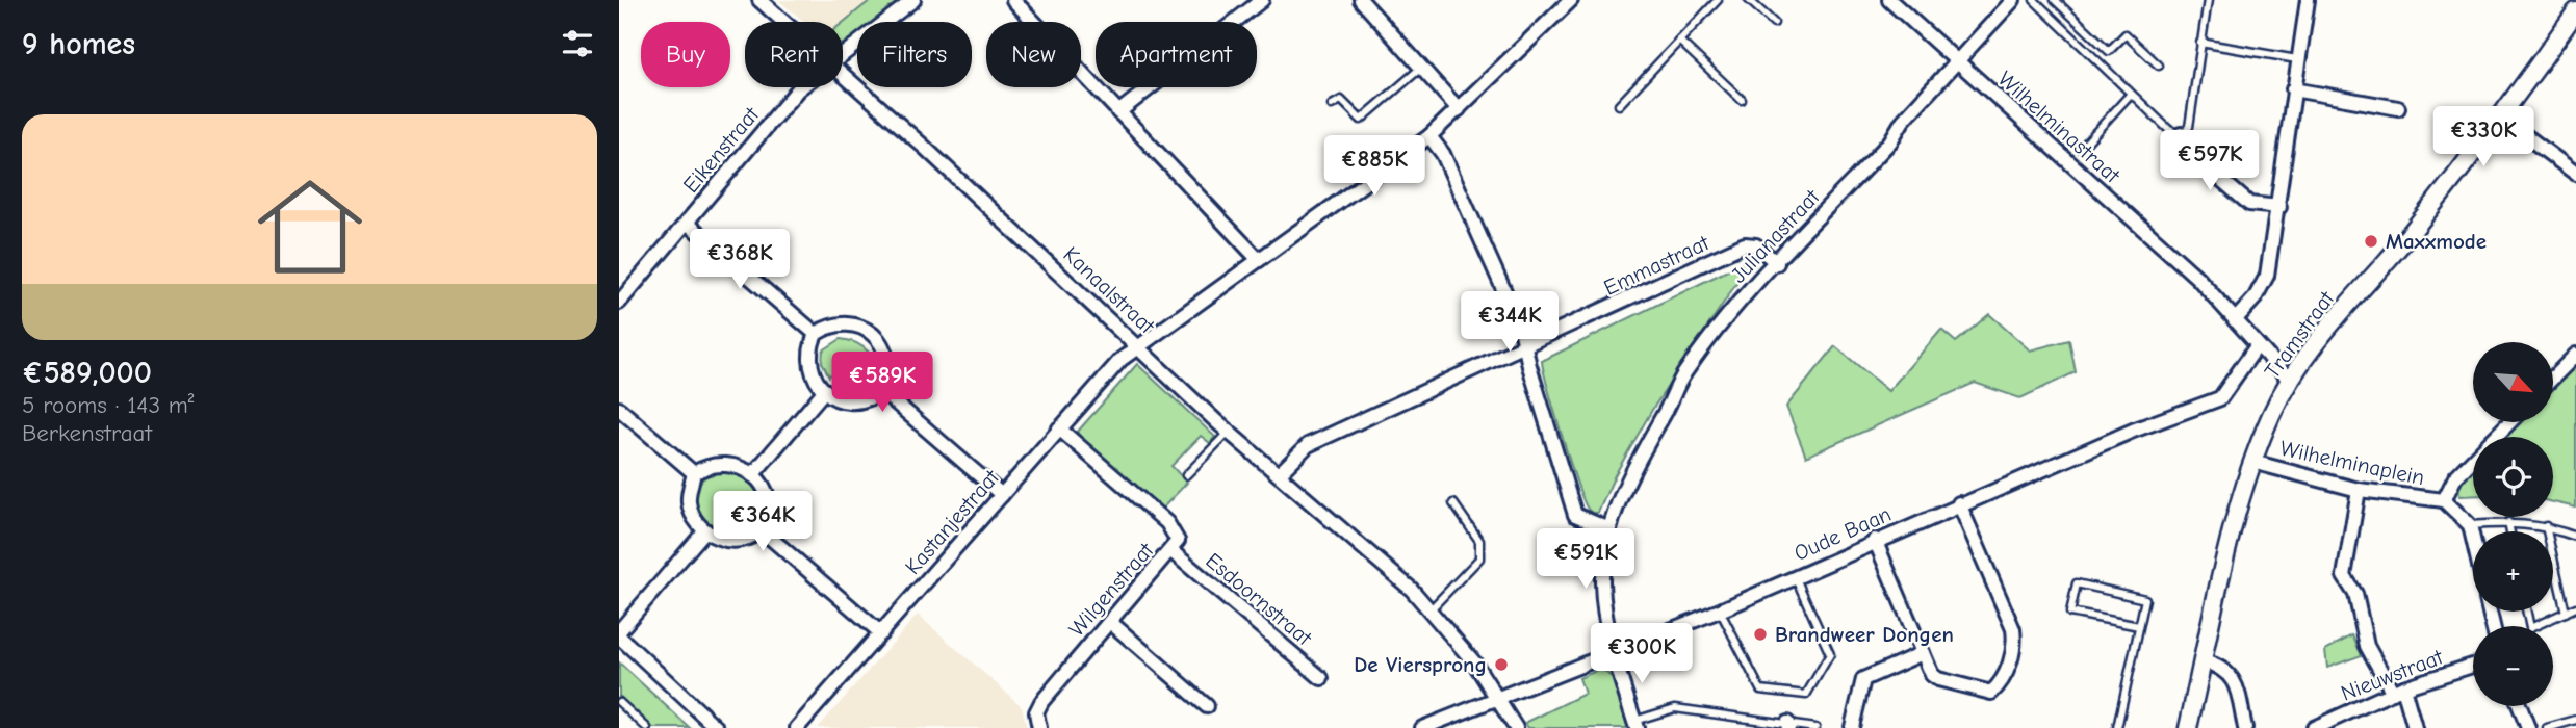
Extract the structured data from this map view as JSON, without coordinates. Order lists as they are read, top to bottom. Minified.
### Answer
{"streets":{"street":["Wilhelminastraat","Eikenstraat","Julianastraat","Emmastraat","Kanaalstraat","Tramstraat","Wilhelminaplein","Kastanjestraat","Oude Baan","Wilgenstraat","Esdoornstraat","Nieuwstraat"]},"crossings":[["Wilhelminastraat","Julianastraat"],["Wilhelminastraat","Tramstraat"],["Wilhelminastraat","Oude Baan"],["Julianastraat","Emmastraat"],["Julianastraat","Oude Baan"],["Emmastraat","Kanaalstraat"],["Kanaalstraat","Kastanjestraat"],["Kanaalstraat","Oude Baan"],["Tramstraat","Wilhelminaplein"],["Kastanjestraat","Wilgenstraat"],["Wilgenstraat","Esdoornstraat"]],"places":["Maxxmode","Brandweer Dongen","De Viersprong"],"north":"bottom right","page":{"heading":"9 homes","chip":["Buy","Rent","Filters","New","Apartment"],"list":[{"name":"€589,000","note":"5 rooms · 143 m² · Berkenstraat"}],"price":["€330K","€597K","€885K","€368K","€344K","€589K","€364K","€591K","€300K"],"map_buttons":["+","−"]}}
